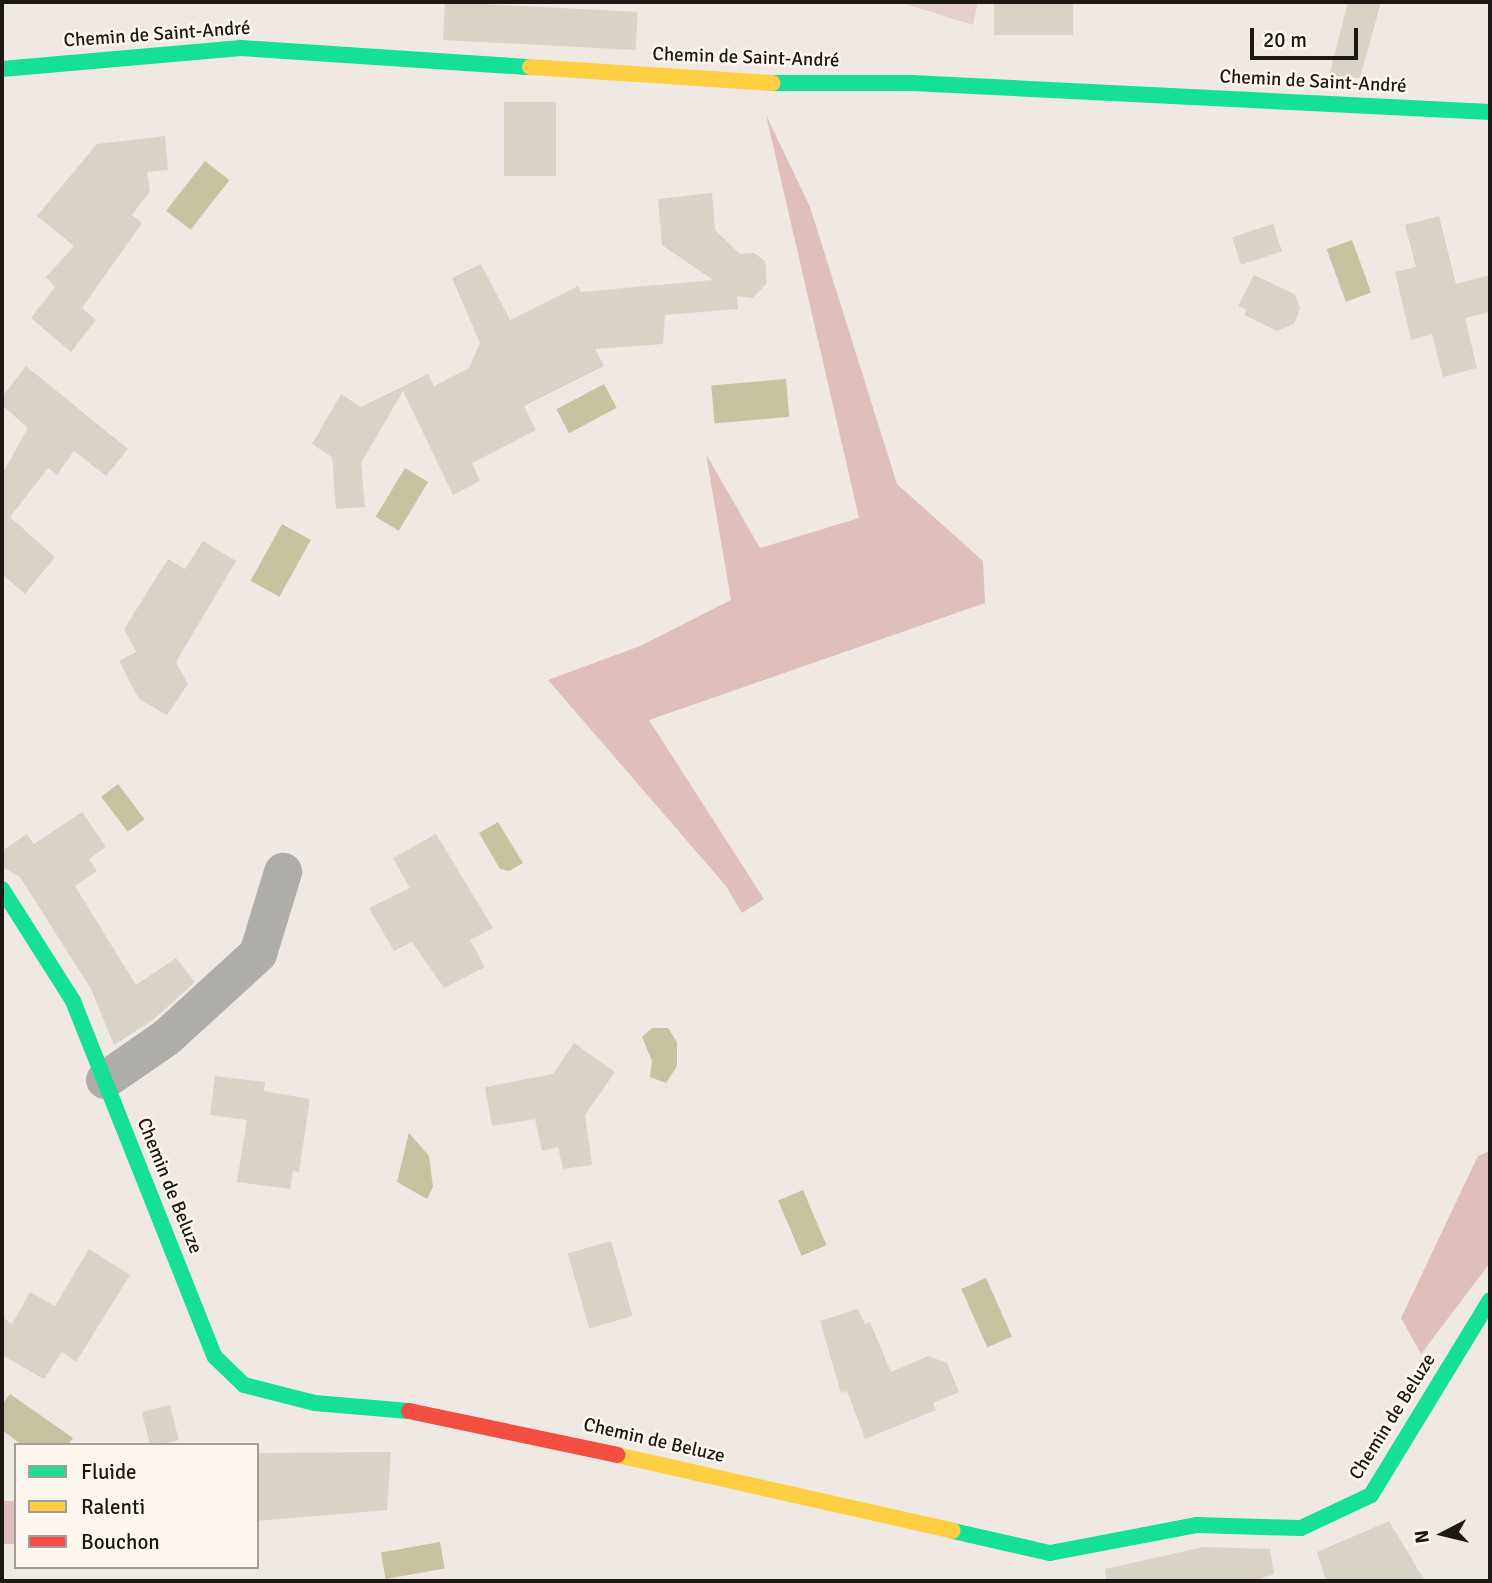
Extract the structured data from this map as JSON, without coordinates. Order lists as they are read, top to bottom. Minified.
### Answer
{"streets":{"street":["Chemin de Saint-André","Chemin de Beluze"]},"legend":["Fluide","Ralenti","Bouchon"],"scale_bar":"20 m","north":"left"}
